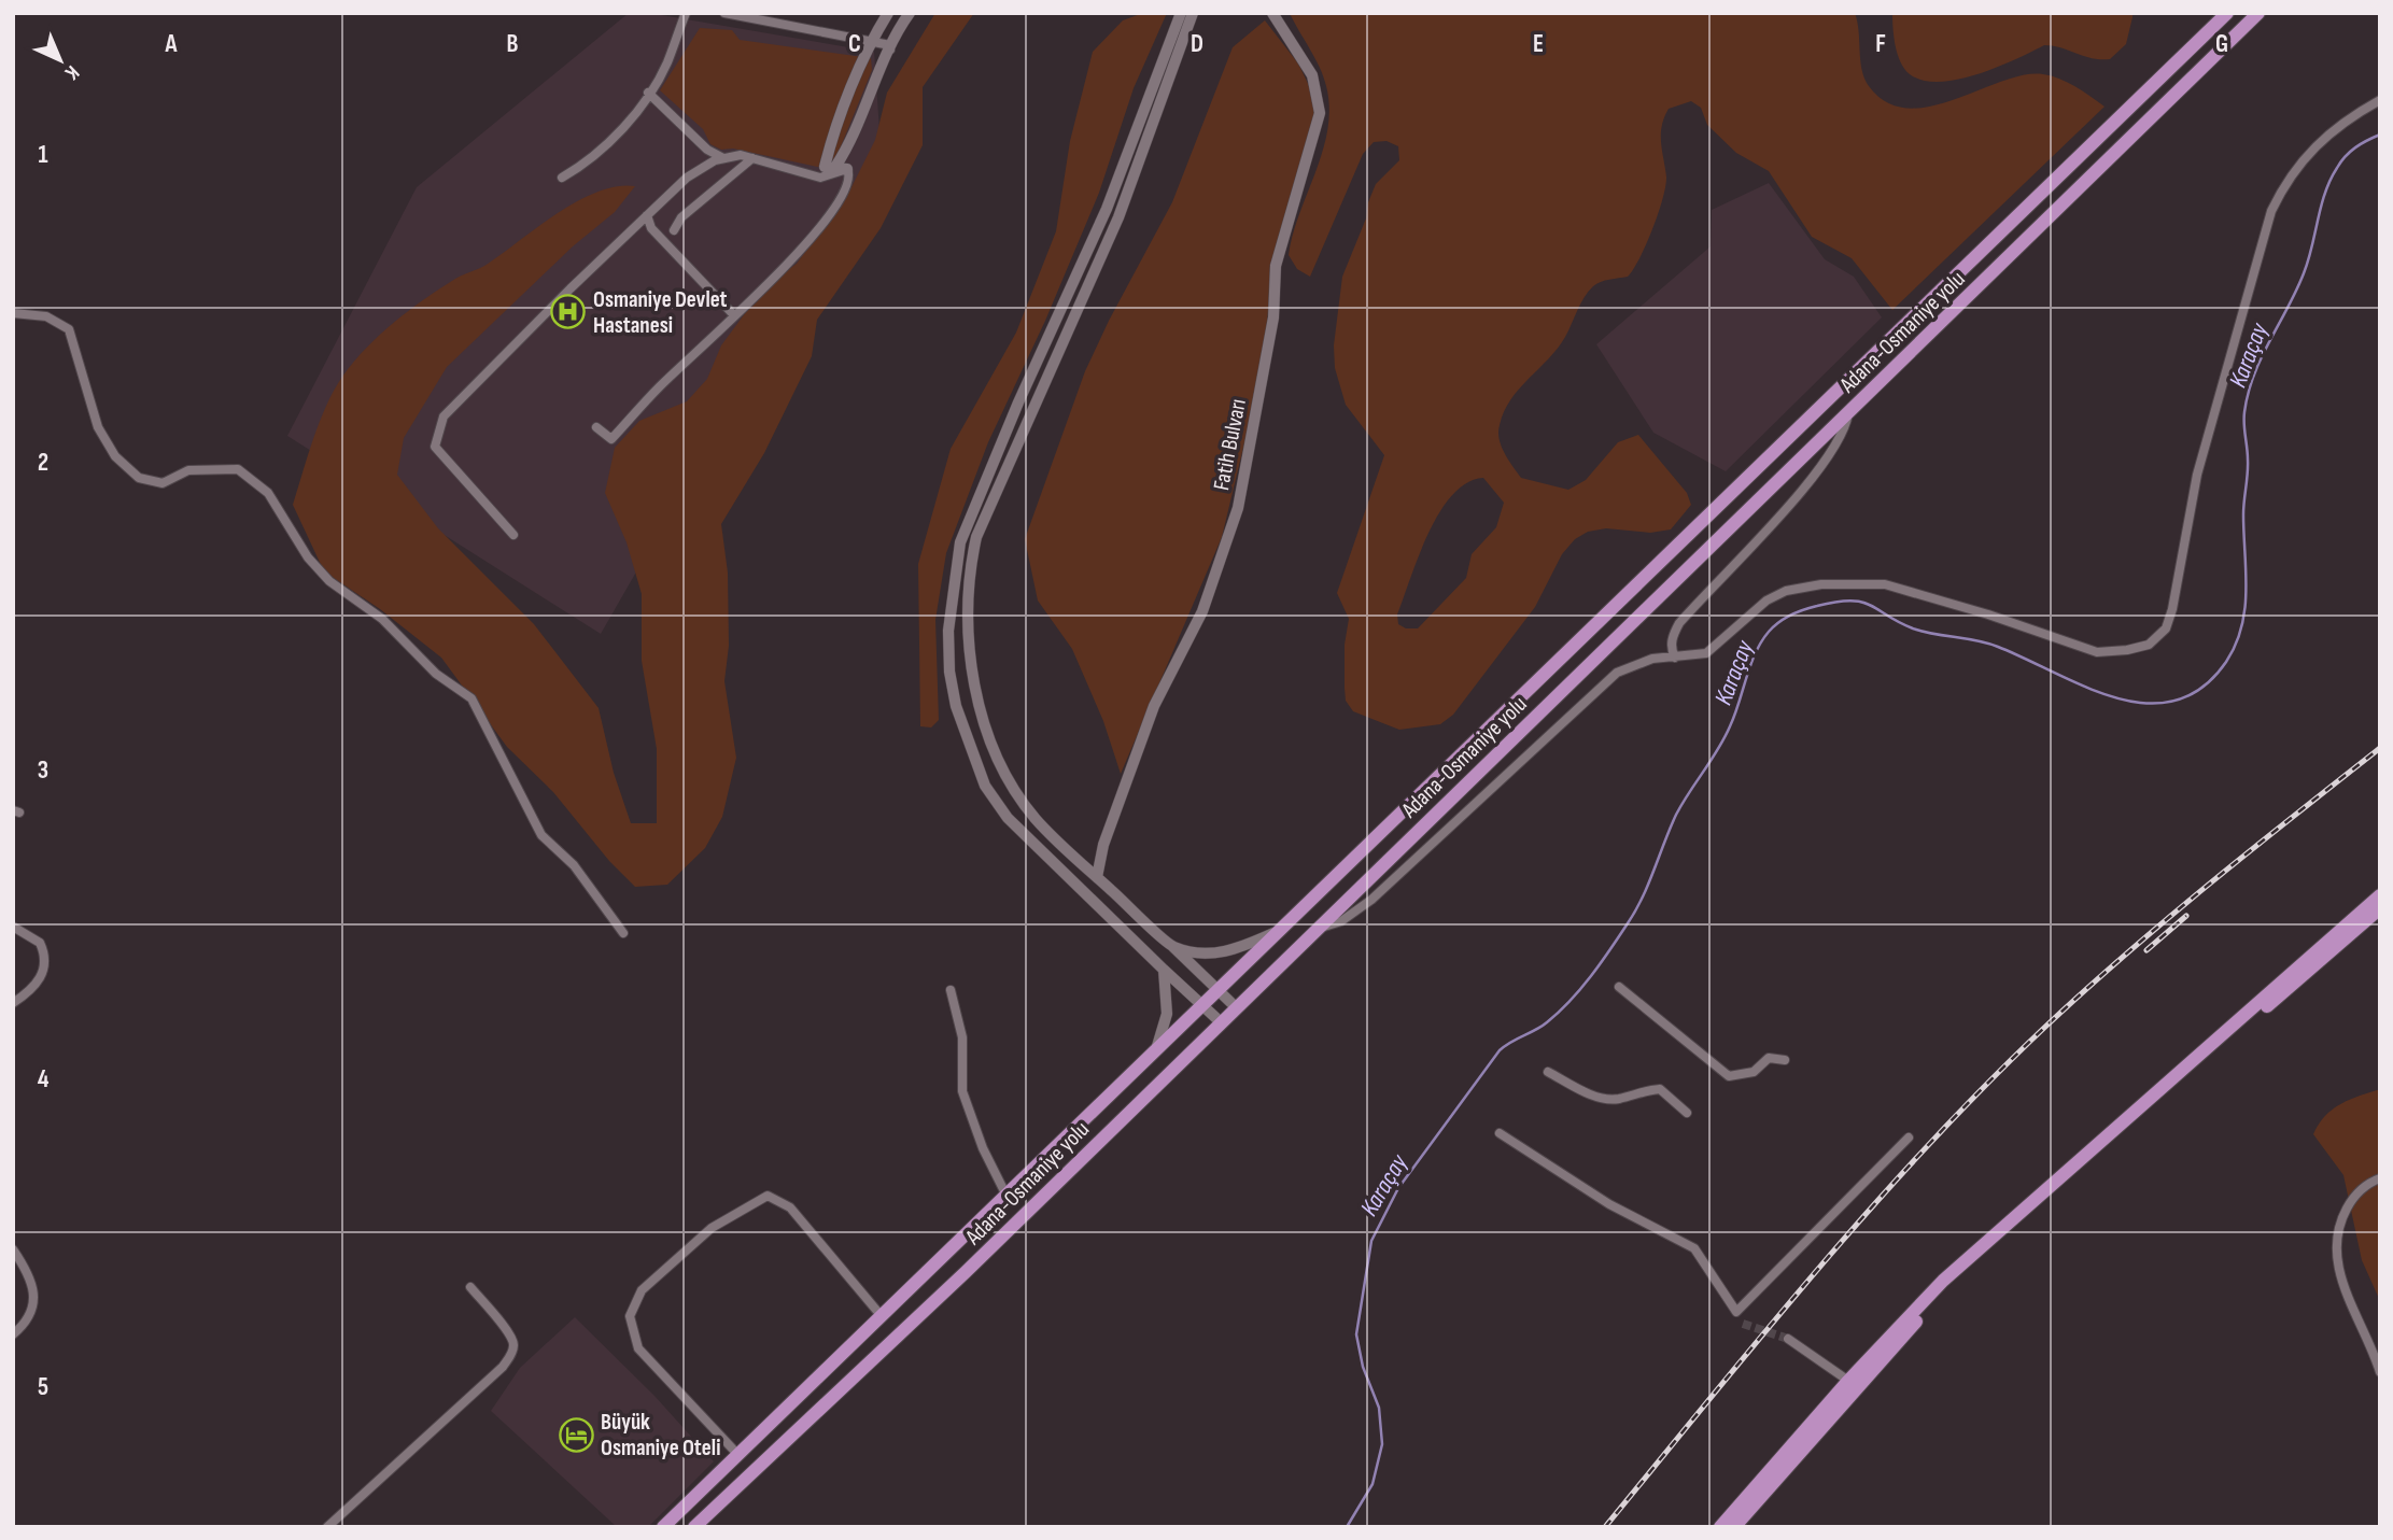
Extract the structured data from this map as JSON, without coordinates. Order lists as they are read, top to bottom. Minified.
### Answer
{"streets":{"highway":["Adana-Osmaniye yolu"],"street":["Fatih Bulvarı"]},"water":["Karaçay"],"places":{"hospital":["Osmaniye Devlet Hastanesi"],"hotel":["Büyük Osmaniye Oteli"]},"north":"bottom right","grid":{"columns":["A","B","C","D","E","F","G"],"rows":["1","2","3","4","5"]}}
